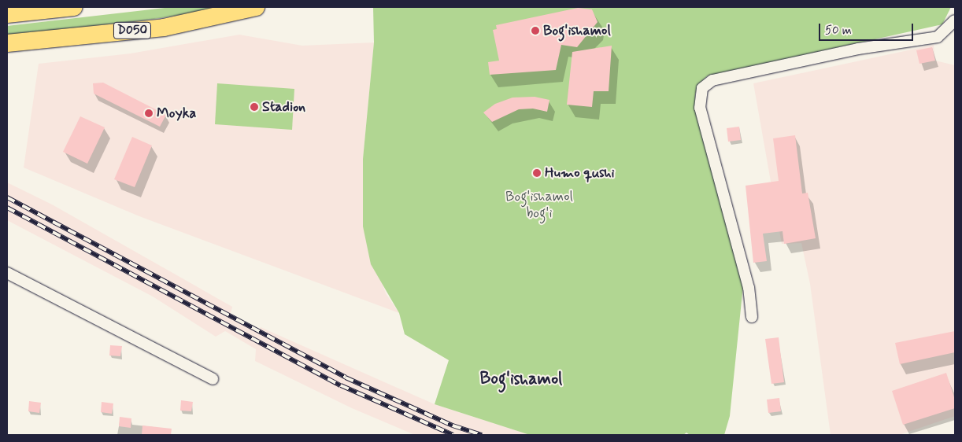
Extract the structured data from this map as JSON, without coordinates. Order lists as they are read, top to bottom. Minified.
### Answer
{"streets":{"main road":["D050"]},"districts":["Bog'ishamol"],"parks":["Bog'ishamol bog'i"],"places":["Bog'ishamol","Stadion","Moyka","Humo qushi"],"scale_bar":"50 m"}
